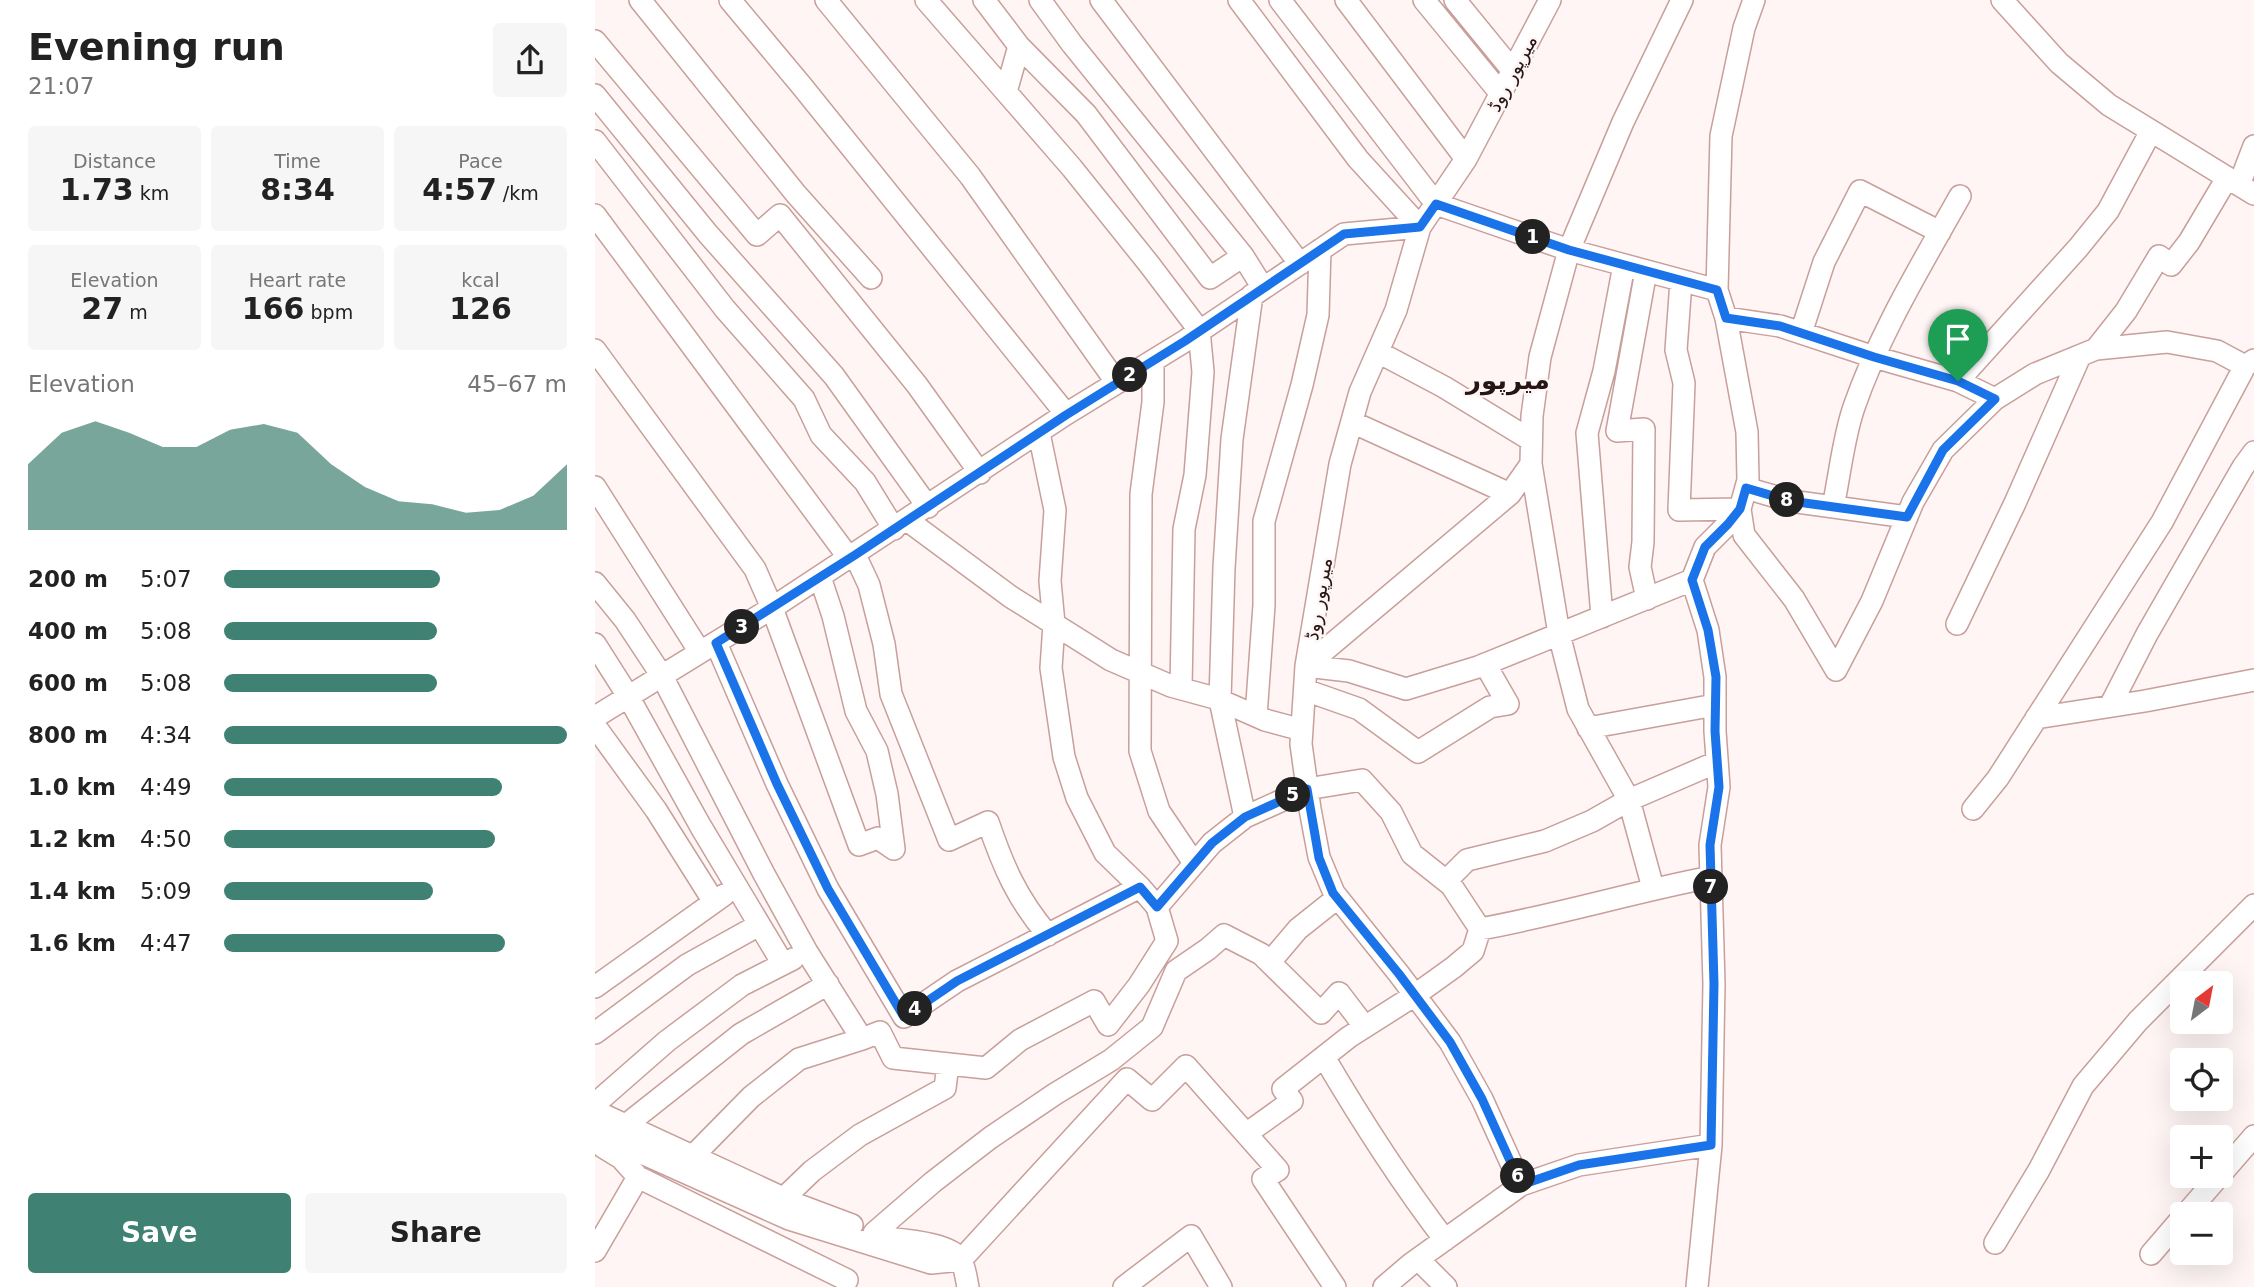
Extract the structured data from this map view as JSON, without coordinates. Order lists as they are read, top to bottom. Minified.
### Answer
{"streets":{"street":["میرپور روڈ"]},"districts":["میرپور"],"north":"top right","page":{"heading":["Evening run","21:07"],"stats":[["Distance","1.73 km"],["Time","8:34"],["Pace","4:57 /km"],["Elevation","27 m"],["Heart rate","166 bpm"],["kcal","126"]],"pins":["1","2","8","3","5","7","4","6"],"chart":["Elevation","45–67 m"],"list":[{"name":"200 m","note":"5:07"},{"name":"400 m","note":"5:08"},{"name":"600 m","note":"5:08"},{"name":"800 m","note":"4:34"},{"name":"1.0 km","note":"4:49"},{"name":"1.2 km","note":"4:50"},{"name":"1.4 km","note":"5:09"},{"name":"1.6 km","note":"4:47"}],"map_buttons":["+","−"],"buttons":["Save","Share"]}}
